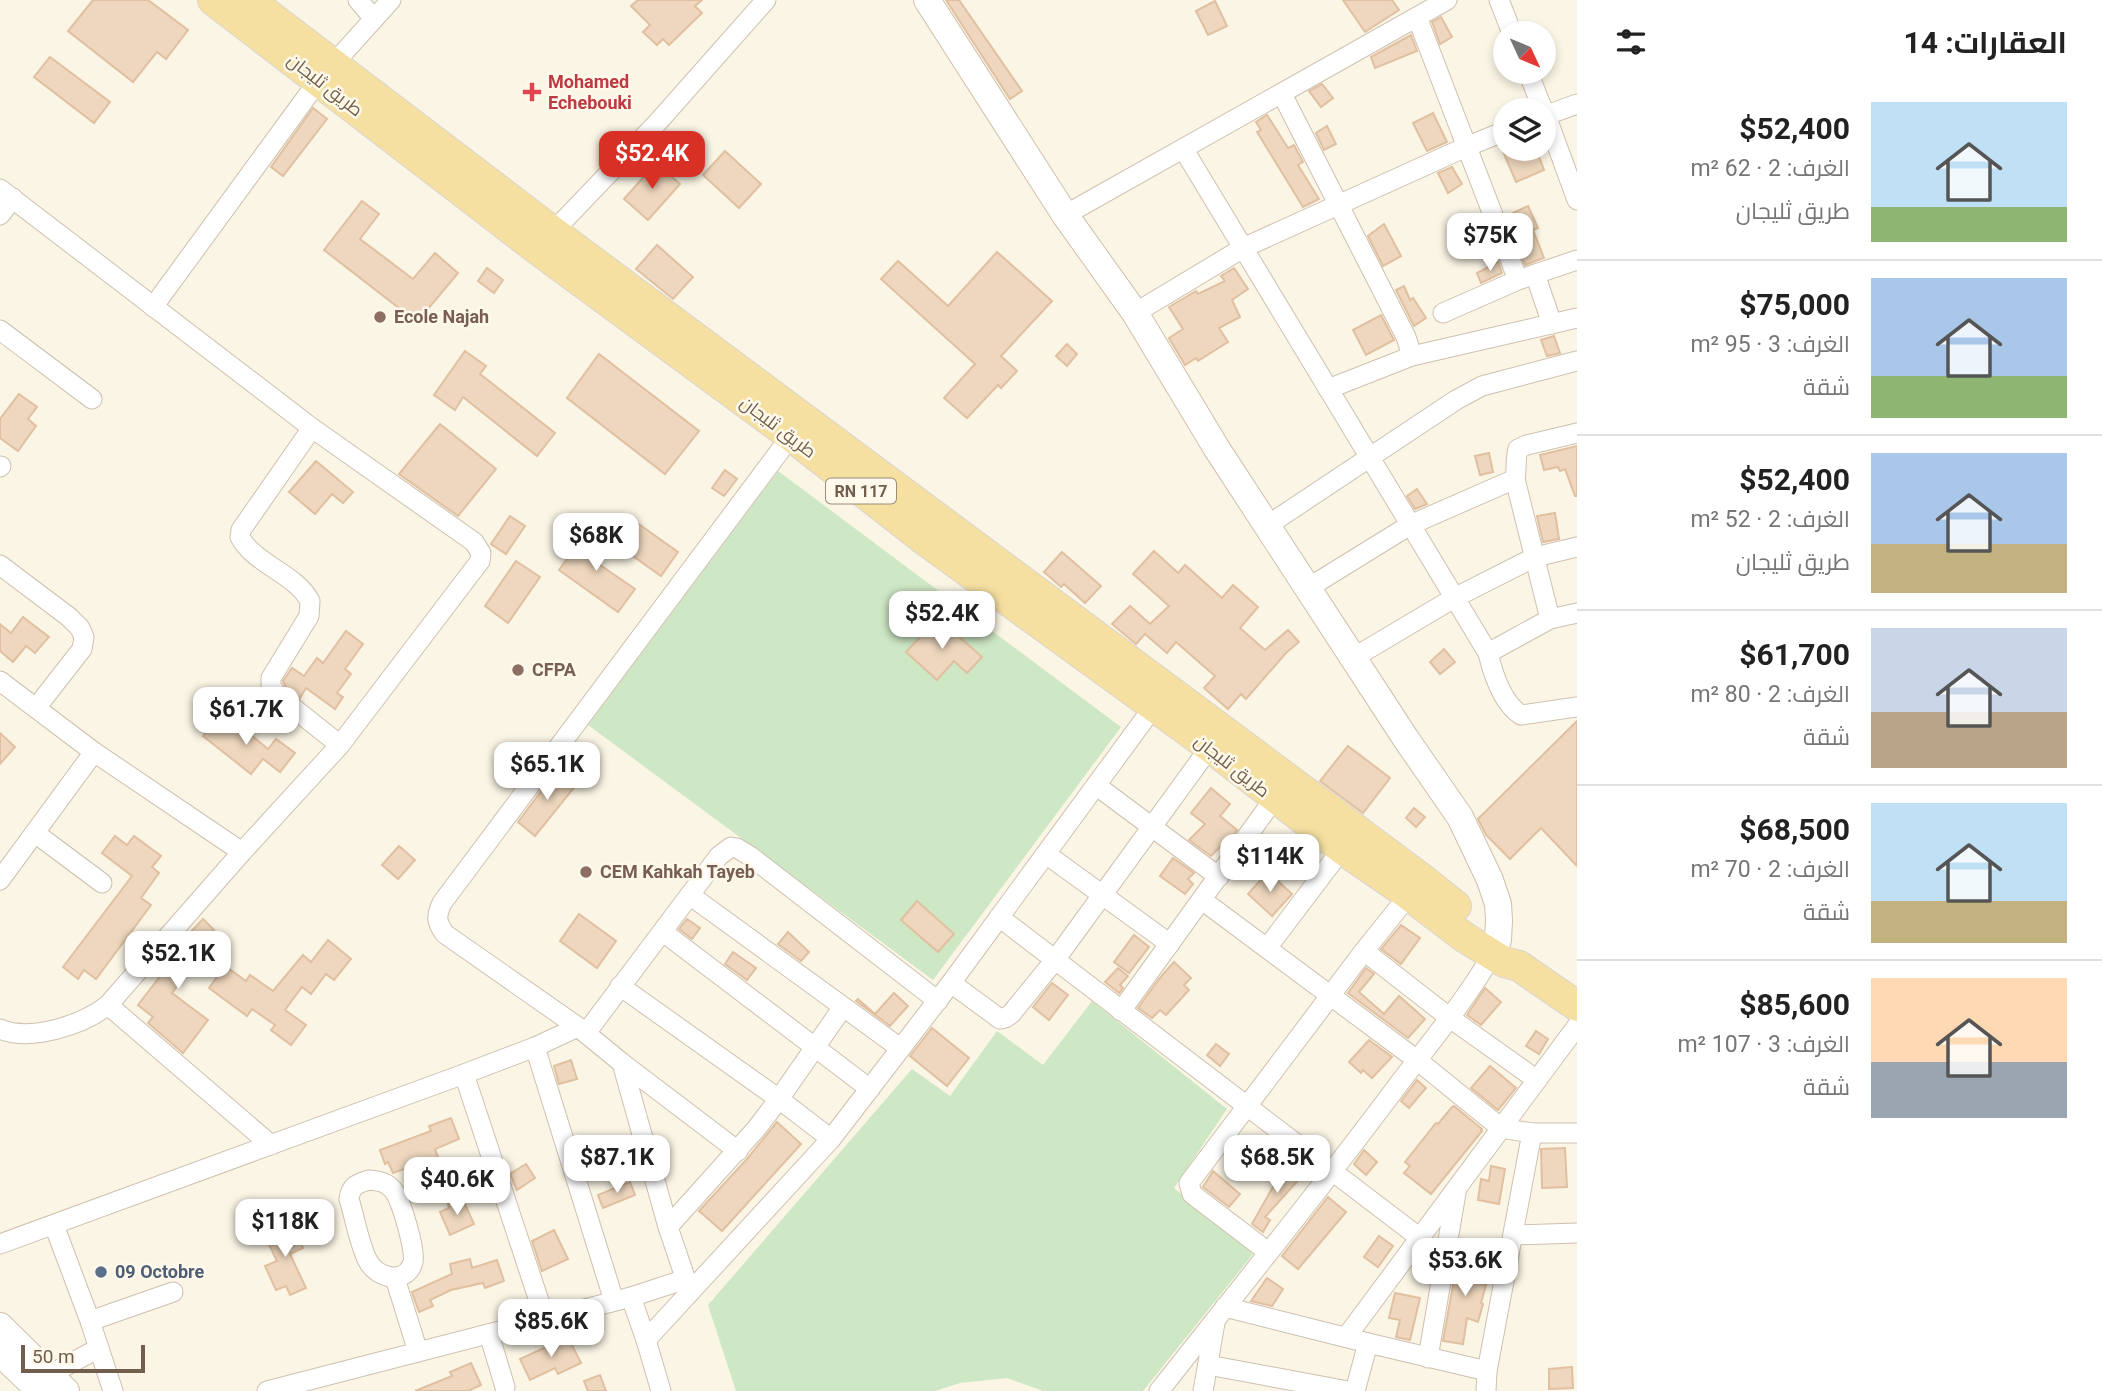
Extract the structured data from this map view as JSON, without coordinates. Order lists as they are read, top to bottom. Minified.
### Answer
{"streets":{"main road":["طريق ثليجان","RN 117"]},"places":{"health":["Mohamed Echebouki"],"other":["Ecole Najah","CFPA","CEM Kahkah Tayeb","09 Octobre"]},"scale_bar":"50 m","north":"bottom right","page":{"heading":"العقارات: 14","list":[{"name":"$52,400","note":"الغرف: 2 · 62 m² · طريق ثليجان"},{"name":"$75,000","note":"الغرف: 3 · 95 m² · شقة"},{"name":"$52,400","note":"الغرف: 2 · 52 m² · طريق ثليجان"},{"name":"$61,700","note":"الغرف: 2 · 80 m² · شقة"},{"name":"$68,500","note":"الغرف: 2 · 70 m² · شقة"},{"name":"$85,600","note":"الغرف: 3 · 107 m² · شقة"}],"price":["$52.4K","$75K","$68K","$52.4K","$61.7K","$65.1K","$114K","$52.1K","$87.1K","$68.5K","$40.6K","$118K","$53.6K","$85.6K"],"scale":"50 m"}}
